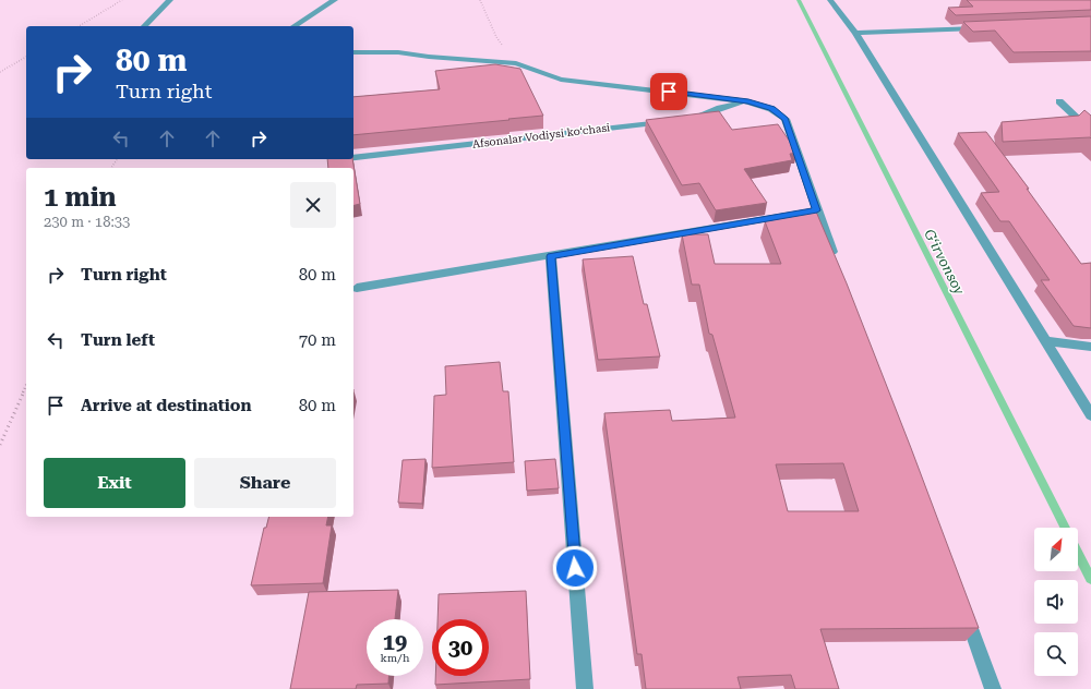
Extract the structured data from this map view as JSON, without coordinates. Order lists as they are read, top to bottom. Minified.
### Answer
{"streets":{"street":["Afsonalar Vodiysi koʻchasi"]},"water":["G‘irvonsoy"],"north":"top right","page":{"turn":["80 m","Turn right"],"heading":["1 min","230 m · 18:33"],"list":[{"name":"Turn right","value":"80 m"},{"name":"Turn left","value":"70 m"},{"name":"Arrive at destination","value":"80 m"}],"buttons":["Exit","Share"],"speed":"19 km/h","limit":"30"}}
